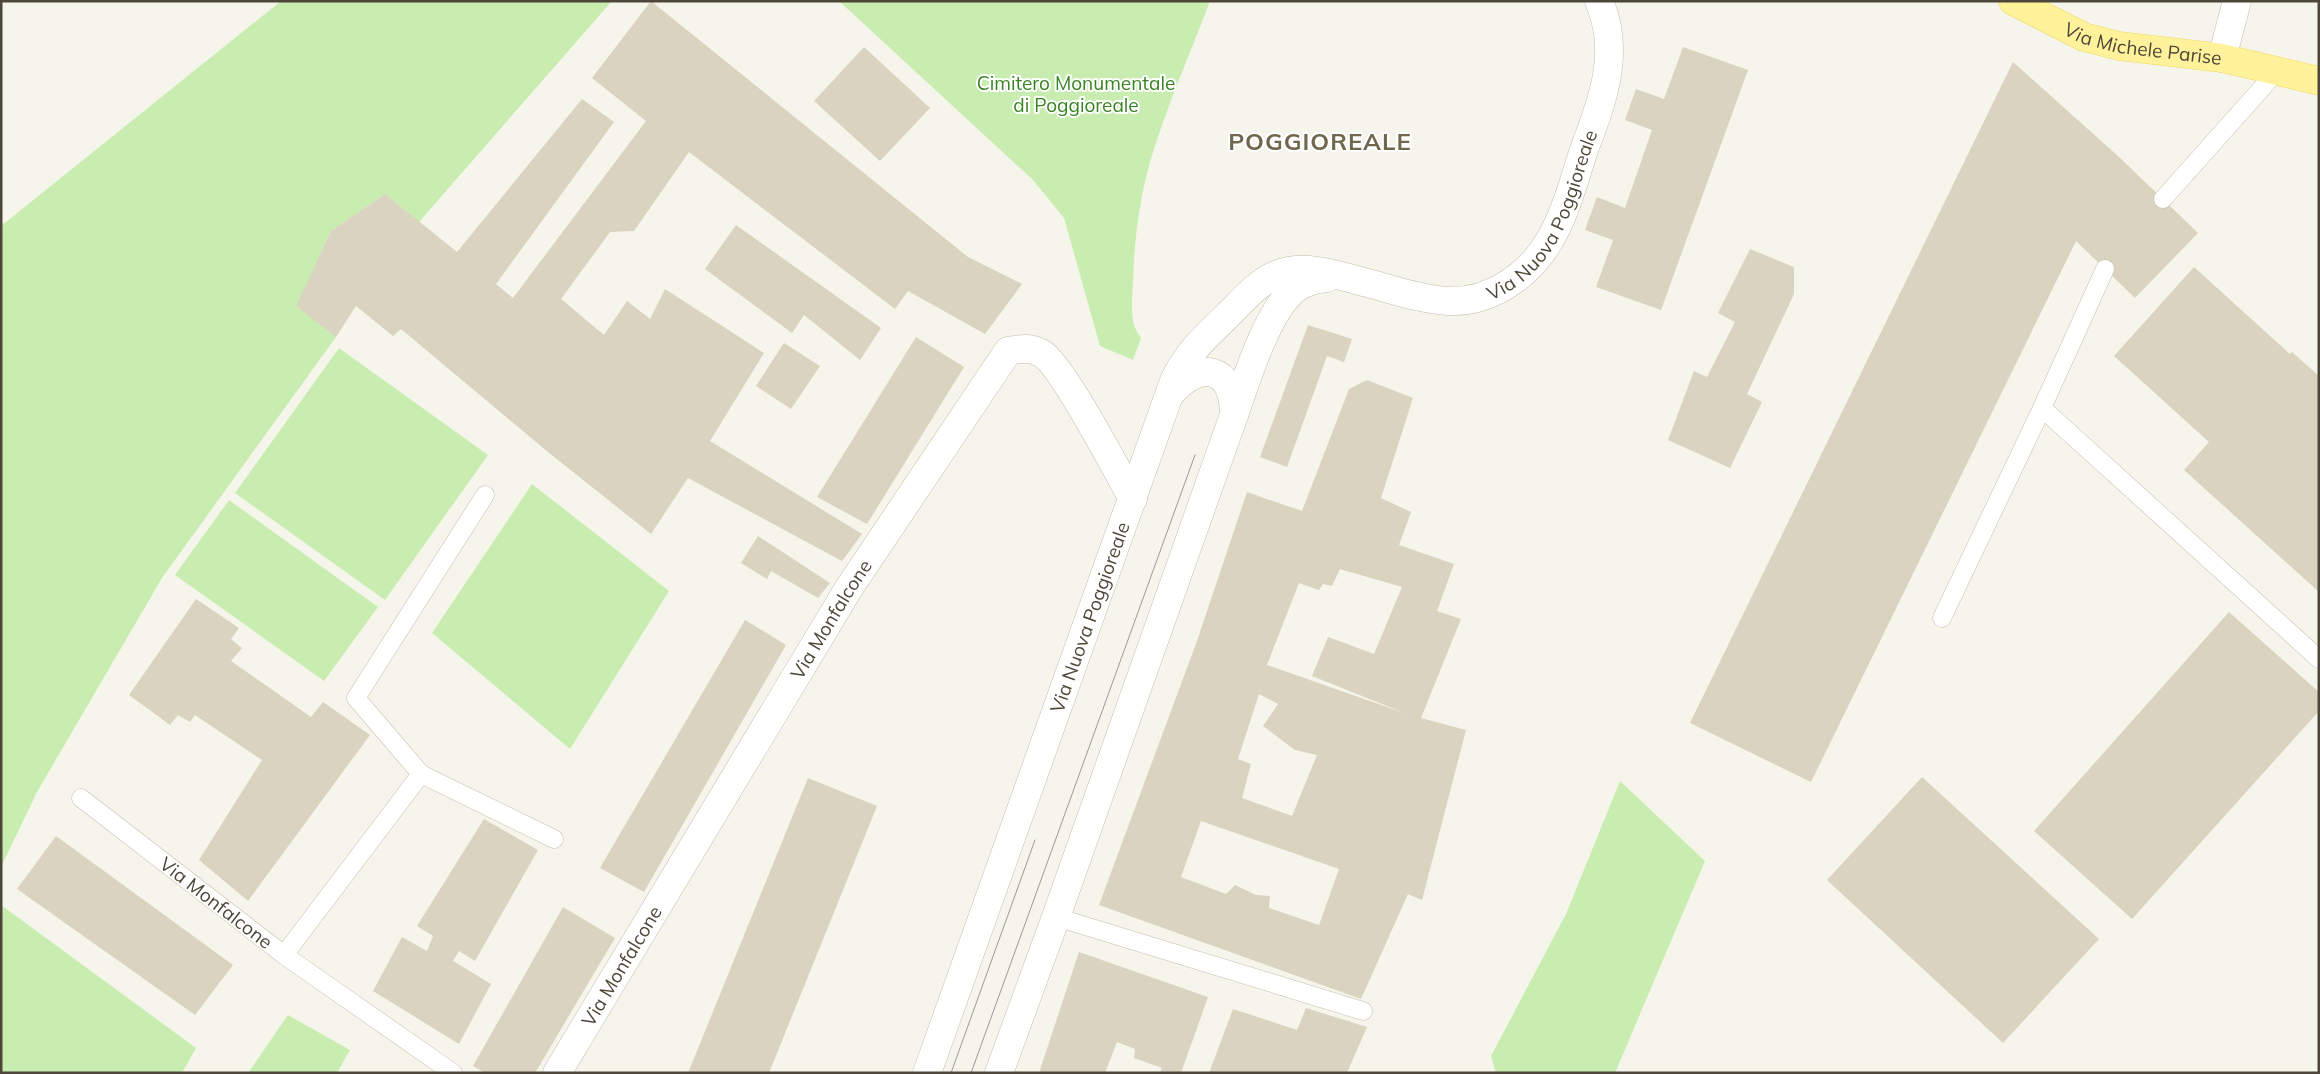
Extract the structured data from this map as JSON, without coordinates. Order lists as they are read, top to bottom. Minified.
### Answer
{"streets":{"main road":["Via Michele Parise"],"street":["Via Nuova Poggioreale","Via Monfalcone"]},"crossings":[["Via Nuova Poggioreale","Via Monfalcone"]],"districts":["POGGIOREALE"],"parks":["Cimitero Monumentale di Poggioreale"]}
